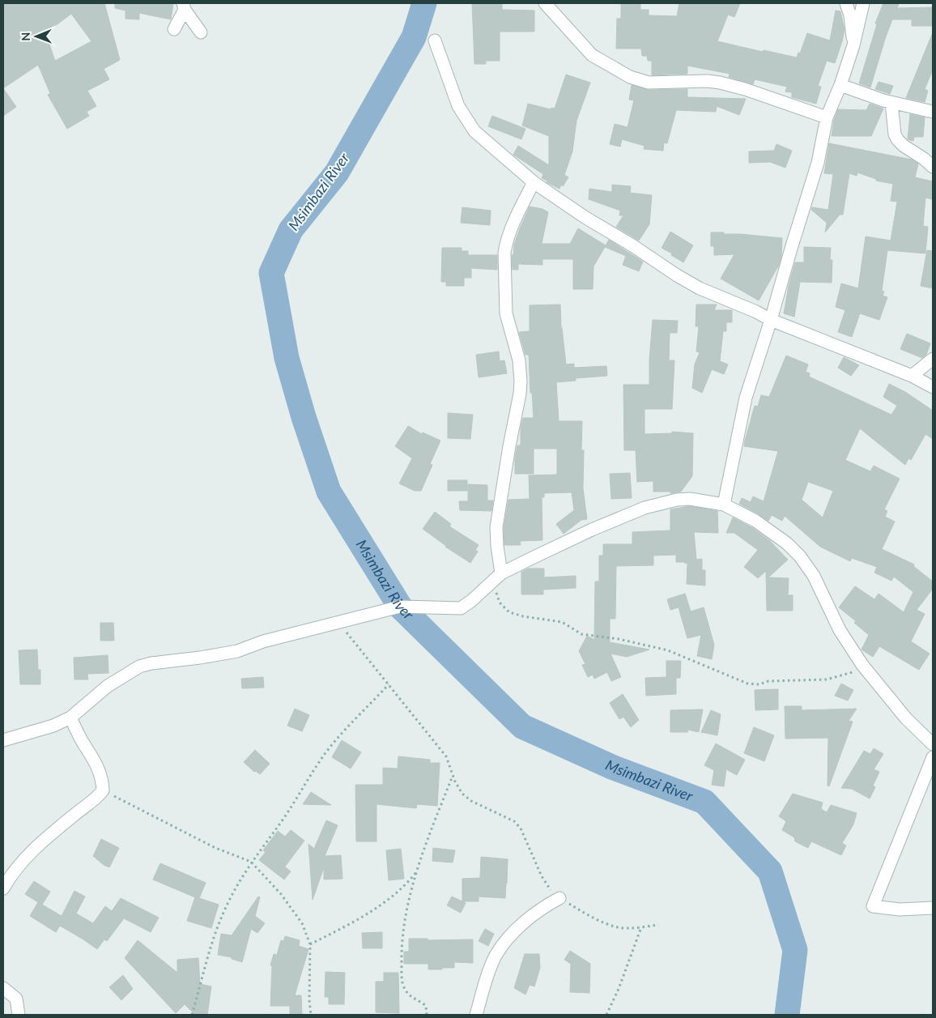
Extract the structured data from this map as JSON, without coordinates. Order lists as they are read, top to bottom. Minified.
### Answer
{"water":["Msimbazi River"],"north":"left"}
